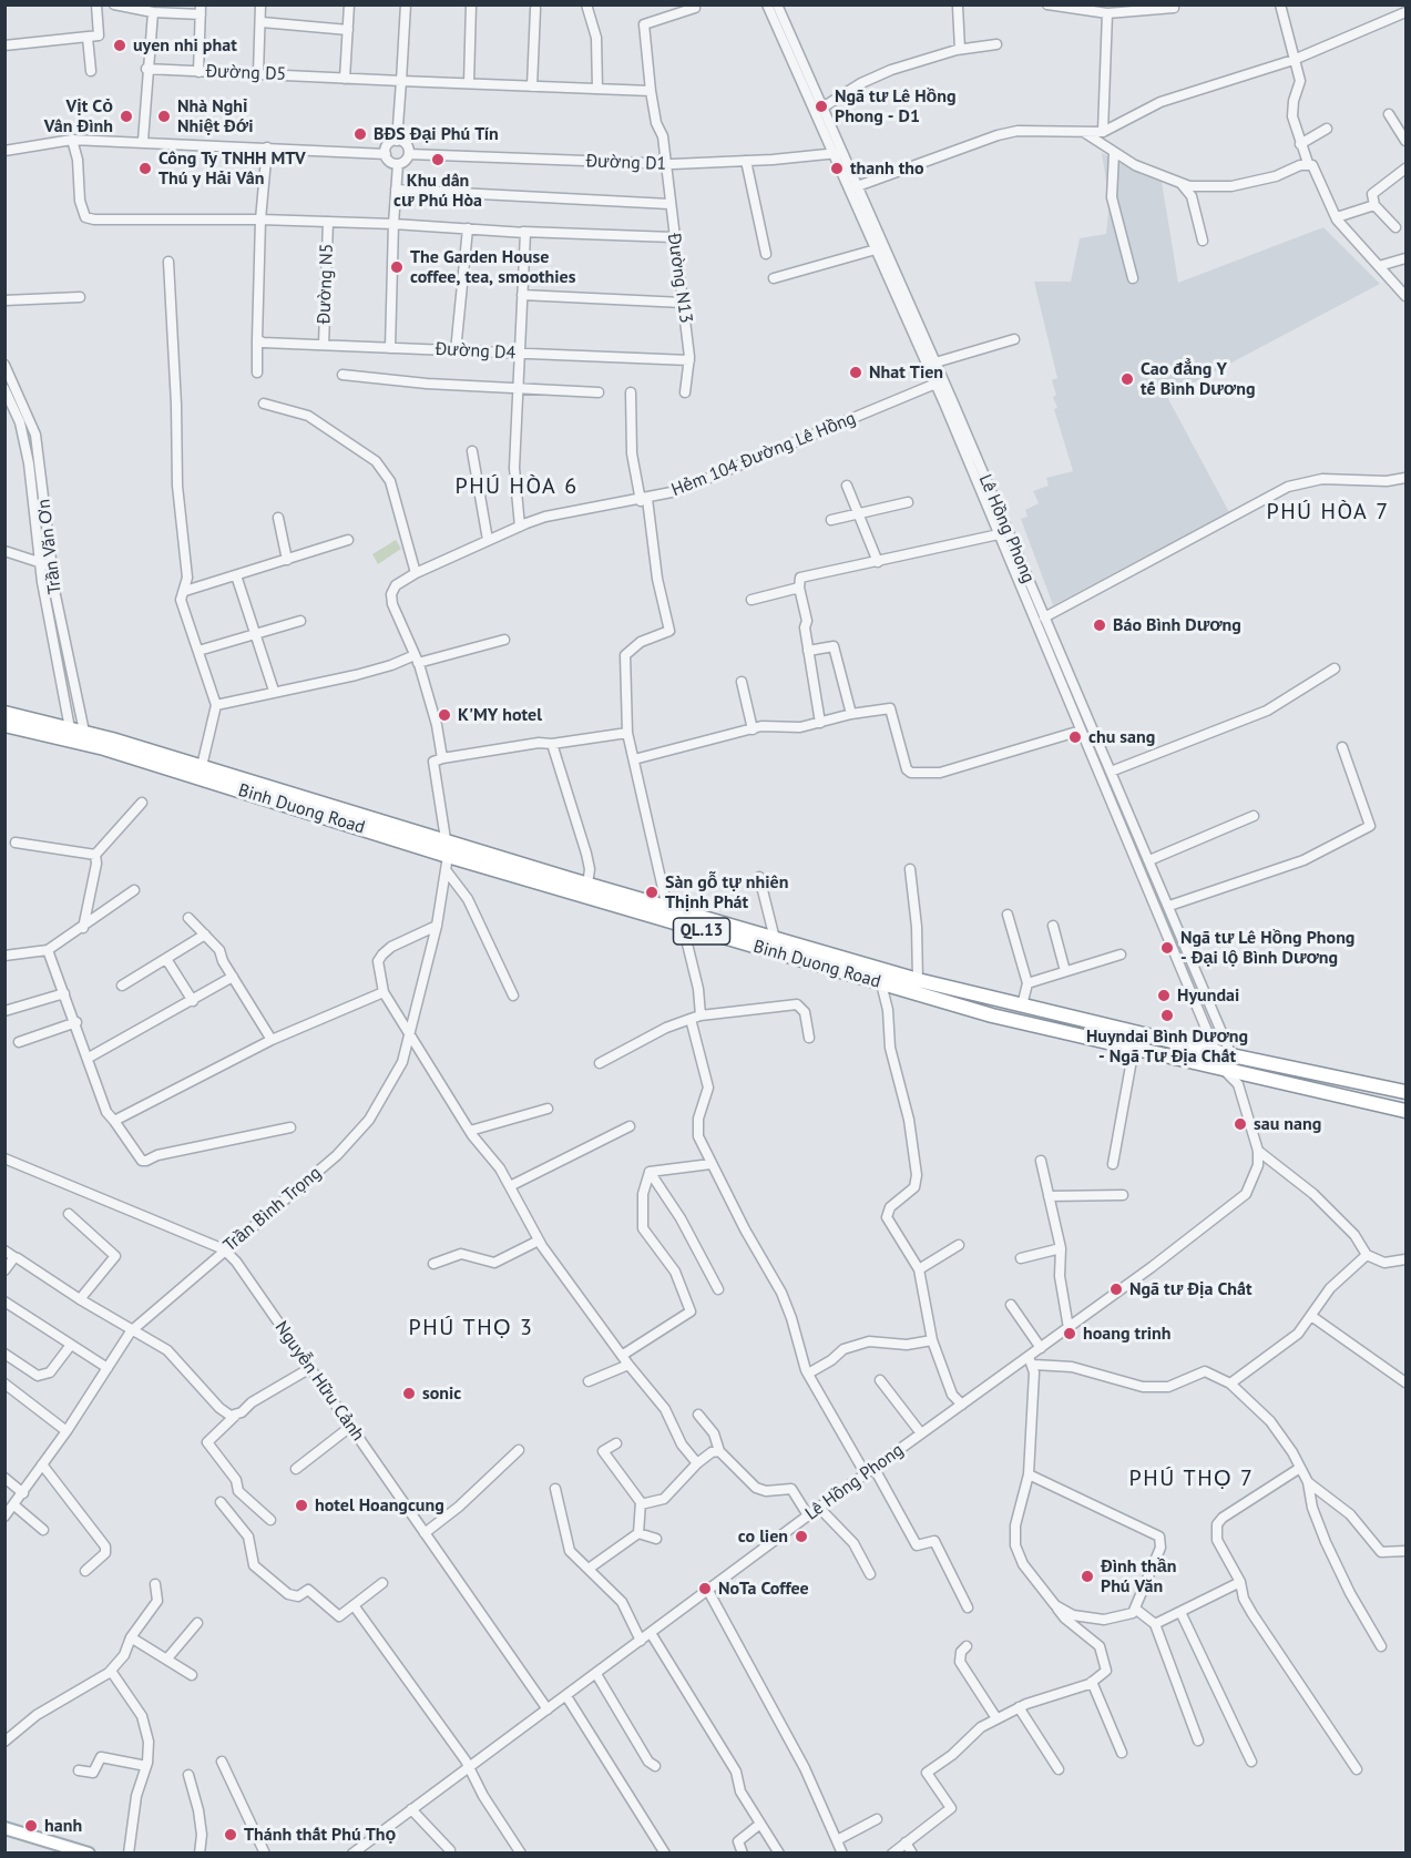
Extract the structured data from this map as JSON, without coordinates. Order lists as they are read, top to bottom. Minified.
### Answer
{"streets":{"highway":["Binh Duong Road","QL.13"],"street":["Đường D5","Đường D1","Đường N13","Đường N5","Đường D4","Hẻm 104 Đường Lê Hồng","Lê Hồng Phong","Trần Văn Ơn","Trần Bình Trọng","Nguyễn Hữu Cảnh"]},"crossings":[["Đường D5","Đường N13"],["Đường D1","Đường N13"],["Đường D1","Lê Hồng Phong"],["Đường N13","Đường D4"],["Đường N5","Đường D4"],["Hẻm 104 Đường Lê Hồng","Lê Hồng Phong"],["Hẻm 104 Đường Lê Hồng","Binh Duong Road"],["Lê Hồng Phong","Binh Duong Road"],["Lê Hồng Phong","Nguyễn Hữu Cảnh"],["Trần Văn Ơn","Binh Duong Road"],["Binh Duong Road","Trần Bình Trọng"],["Trần Bình Trọng","Nguyễn Hữu Cảnh"]],"districts":["PHÚ HÒA 6","PHÚ HÒA 7","PHÚ THỌ 3","PHÚ THỌ 7"],"places":["uyen nhi phat","Ngã tư Lê Hồng Phong - D1","Vịt Cỏ Vân Đình","Nhà Nghỉ Nhiệt Đới","BĐS Đại Phú Tín","Khu dân cư Phú Hòa","Công Ty TNHH MTV Thú y Hải Vân","thanh tho","The Garden House coffee, tea, smoothies","Nhat Tien","Cao đẳng Y tế Bình Dương","Báo Bình Dương","K'MY hotel","chu sang","Sàn gỗ tự nhiên Thịnh Phát","Ngã tư Lê Hồng Phong - Đại lộ Bình Dương","Hyundai","Huyndai Bình Dương - Ngã Tư Địa Chất","sau nang","Ngã tư Địa Chất","hoang trinh","sonic","hotel Hoangcung","co lien","Đình thần Phú Văn","NoTa Coffee","hanh","Thánh thất Phú Thọ"]}
